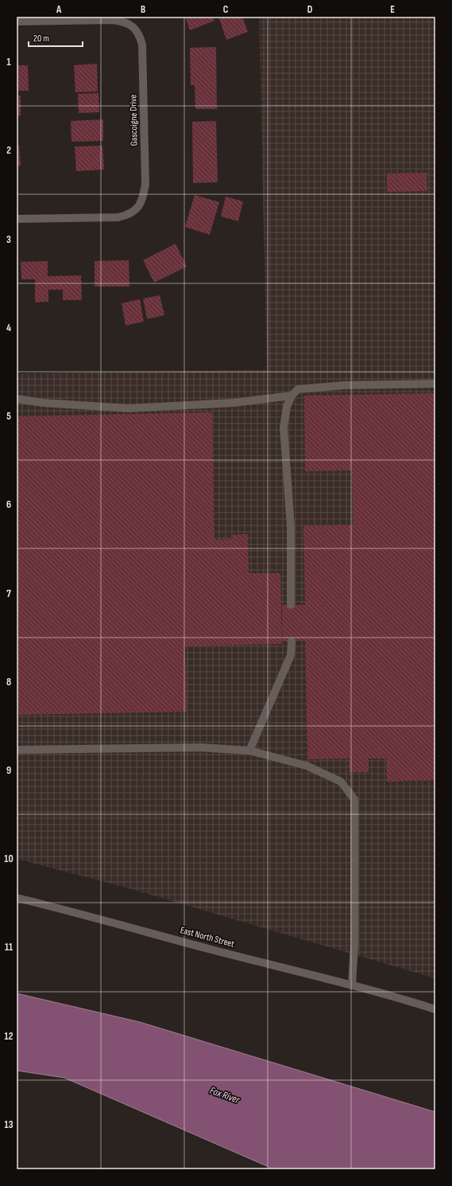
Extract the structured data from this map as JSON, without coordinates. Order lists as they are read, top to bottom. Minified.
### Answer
{"streets":{"main road":["Gascoigne Drive","East North Street"]},"water":["Fox River"],"scale_bar":"20 m","grid":{"columns":["A","B","C","D","E"],"rows":["1","2","3","4","5","6","7","8","9","10","11","12","13"]}}
